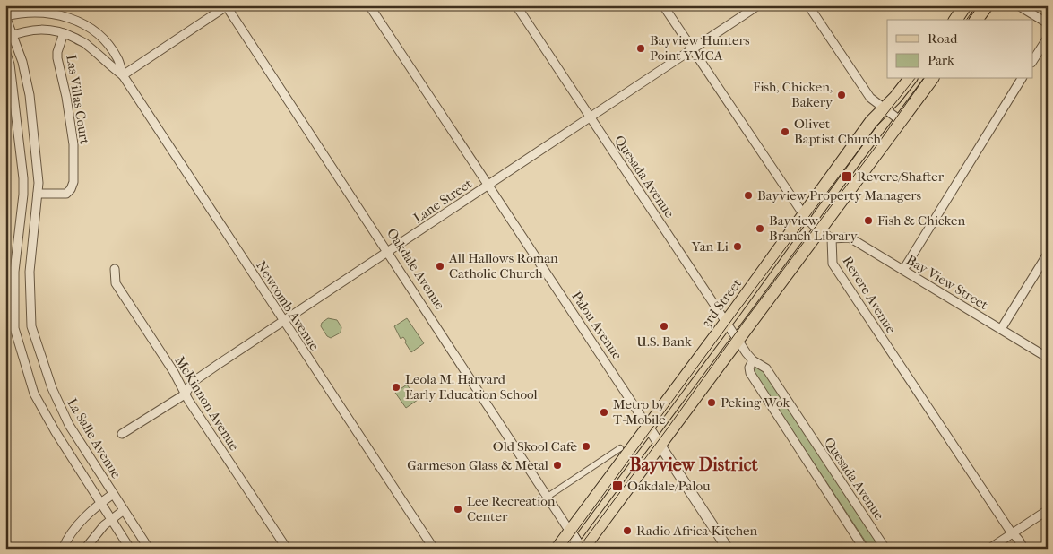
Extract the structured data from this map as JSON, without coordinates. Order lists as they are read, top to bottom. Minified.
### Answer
{"streets":{"main road":["Oakdale Avenue","3rd Street"],"street":["Las Villas Court","Quesada Avenue","Lane Street","Bay View Street","Revere Avenue","Newcomb Avenue","Palou Avenue","McKinnon Avenue","La Salle Avenue"]},"crossings":[["Las Villas Court","Newcomb Avenue"],["Las Villas Court","La Salle Avenue"],["Quesada Avenue","Lane Street"],["Quesada Avenue","3rd Street"],["Lane Street","Oakdale Avenue"],["Lane Street","Newcomb Avenue"],["Lane Street","Palou Avenue"],["Lane Street","McKinnon Avenue"],["Oakdale Avenue","3rd Street"],["Bay View Street","Revere Avenue"],["3rd Street","Palou Avenue"],["Newcomb Avenue","La Salle Avenue"]],"districts":["Bayview District"],"places":{"other":["Bayview Hunters Point YMCA","Fish, Chicken, Bakery","Olivet Baptist Church","Bayview Property Managers","Fish & Chicken","Bayview Branch Library","Yan Li","All Hallows Roman Catholic Church","U.S. Bank","Leola M. Harvard Early Education School","Peking Wok","Metro by T-Mobile","Old Skool Cafe","Garmeson Glass & Metal","Lee Recreation Center","Radio Africa Kitchen"],"transit":["Revere/Shafter","Oakdale/Palou"]},"legend":["Road","Park"]}
